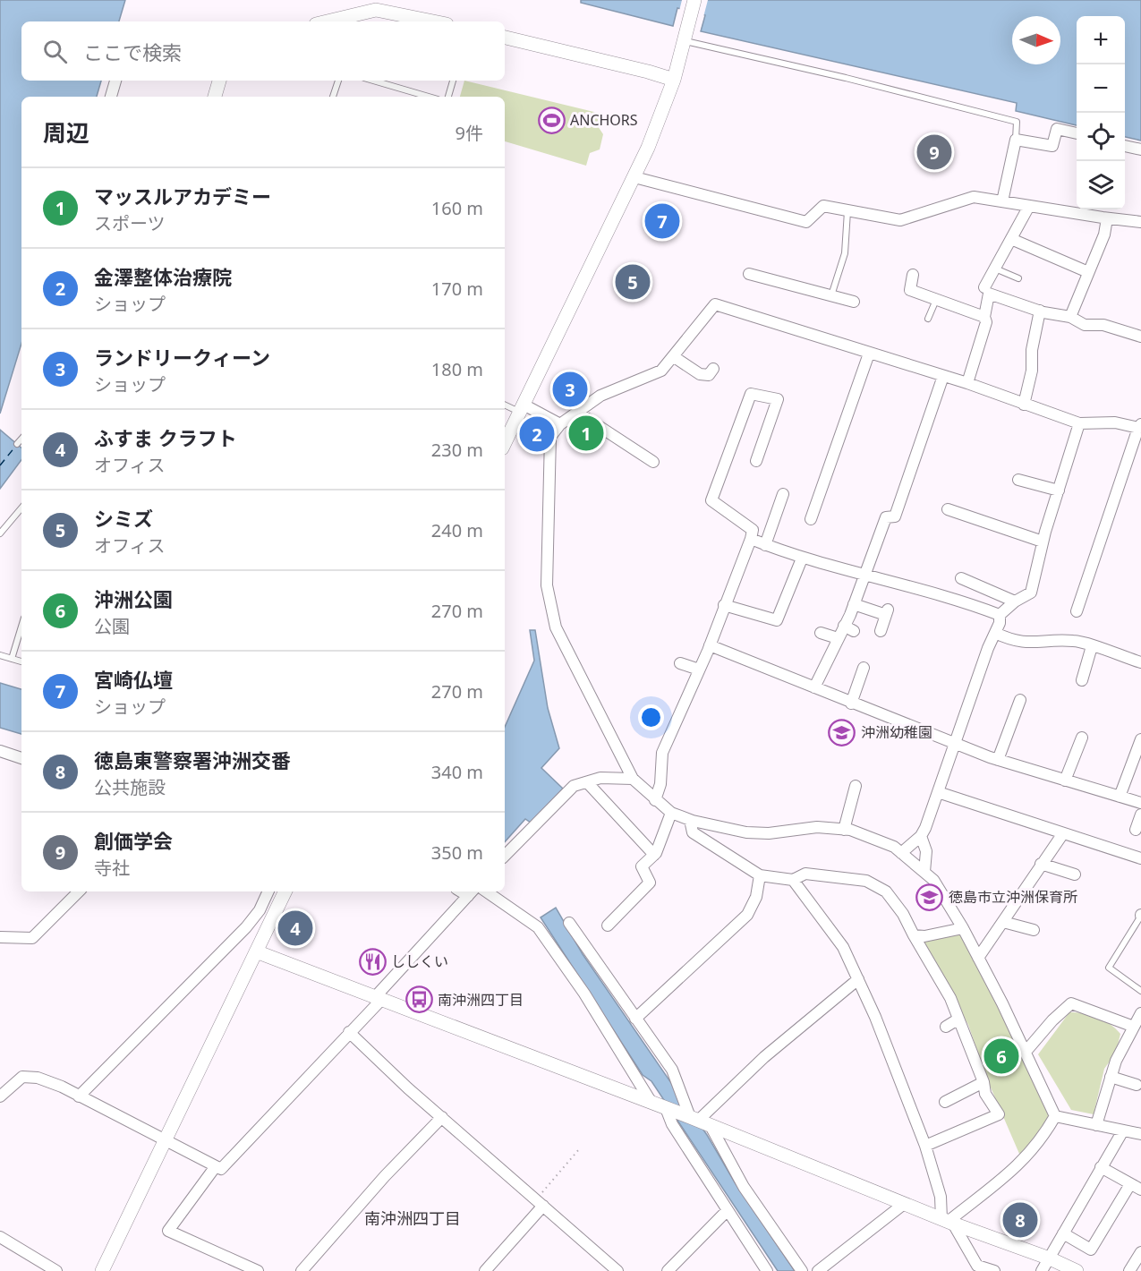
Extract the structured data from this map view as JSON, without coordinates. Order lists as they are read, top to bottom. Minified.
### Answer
{"districts":["南沖洲四丁目"],"places":{"sports":["ANCHORS"],"school or university":["沖洲幼稚園","徳島市立沖洲保育所"],"restaurant":["ししくい"],"bus stop":["南沖洲四丁目"]},"north":"right","page":{"map_buttons":["+","−"],"search":"ここで検索","heading":["周辺","9件"],"pins":["9","7","5","3","1","2","4","6","8"],"list":[{"mark":"1","name":"マッスルアカデミー","note":"スポーツ","value":"160 m"},{"mark":"2","name":"金澤整体治療院","note":"ショップ","value":"170 m"},{"mark":"3","name":"ランドリークィーン","note":"ショップ","value":"180 m"},{"mark":"4","name":"ふすま クラフト","note":"オフィス","value":"230 m"},{"mark":"5","name":"シミズ","note":"オフィス","value":"240 m"},{"mark":"6","name":"沖洲公園","note":"公園","value":"270 m"},{"mark":"7","name":"宮崎仏壇","note":"ショップ","value":"270 m"},{"mark":"8","name":"徳島東警察署沖洲交番","note":"公共施設","value":"340 m"},{"mark":"9","name":"創価学会","note":"寺社","value":"350 m"}]}}
